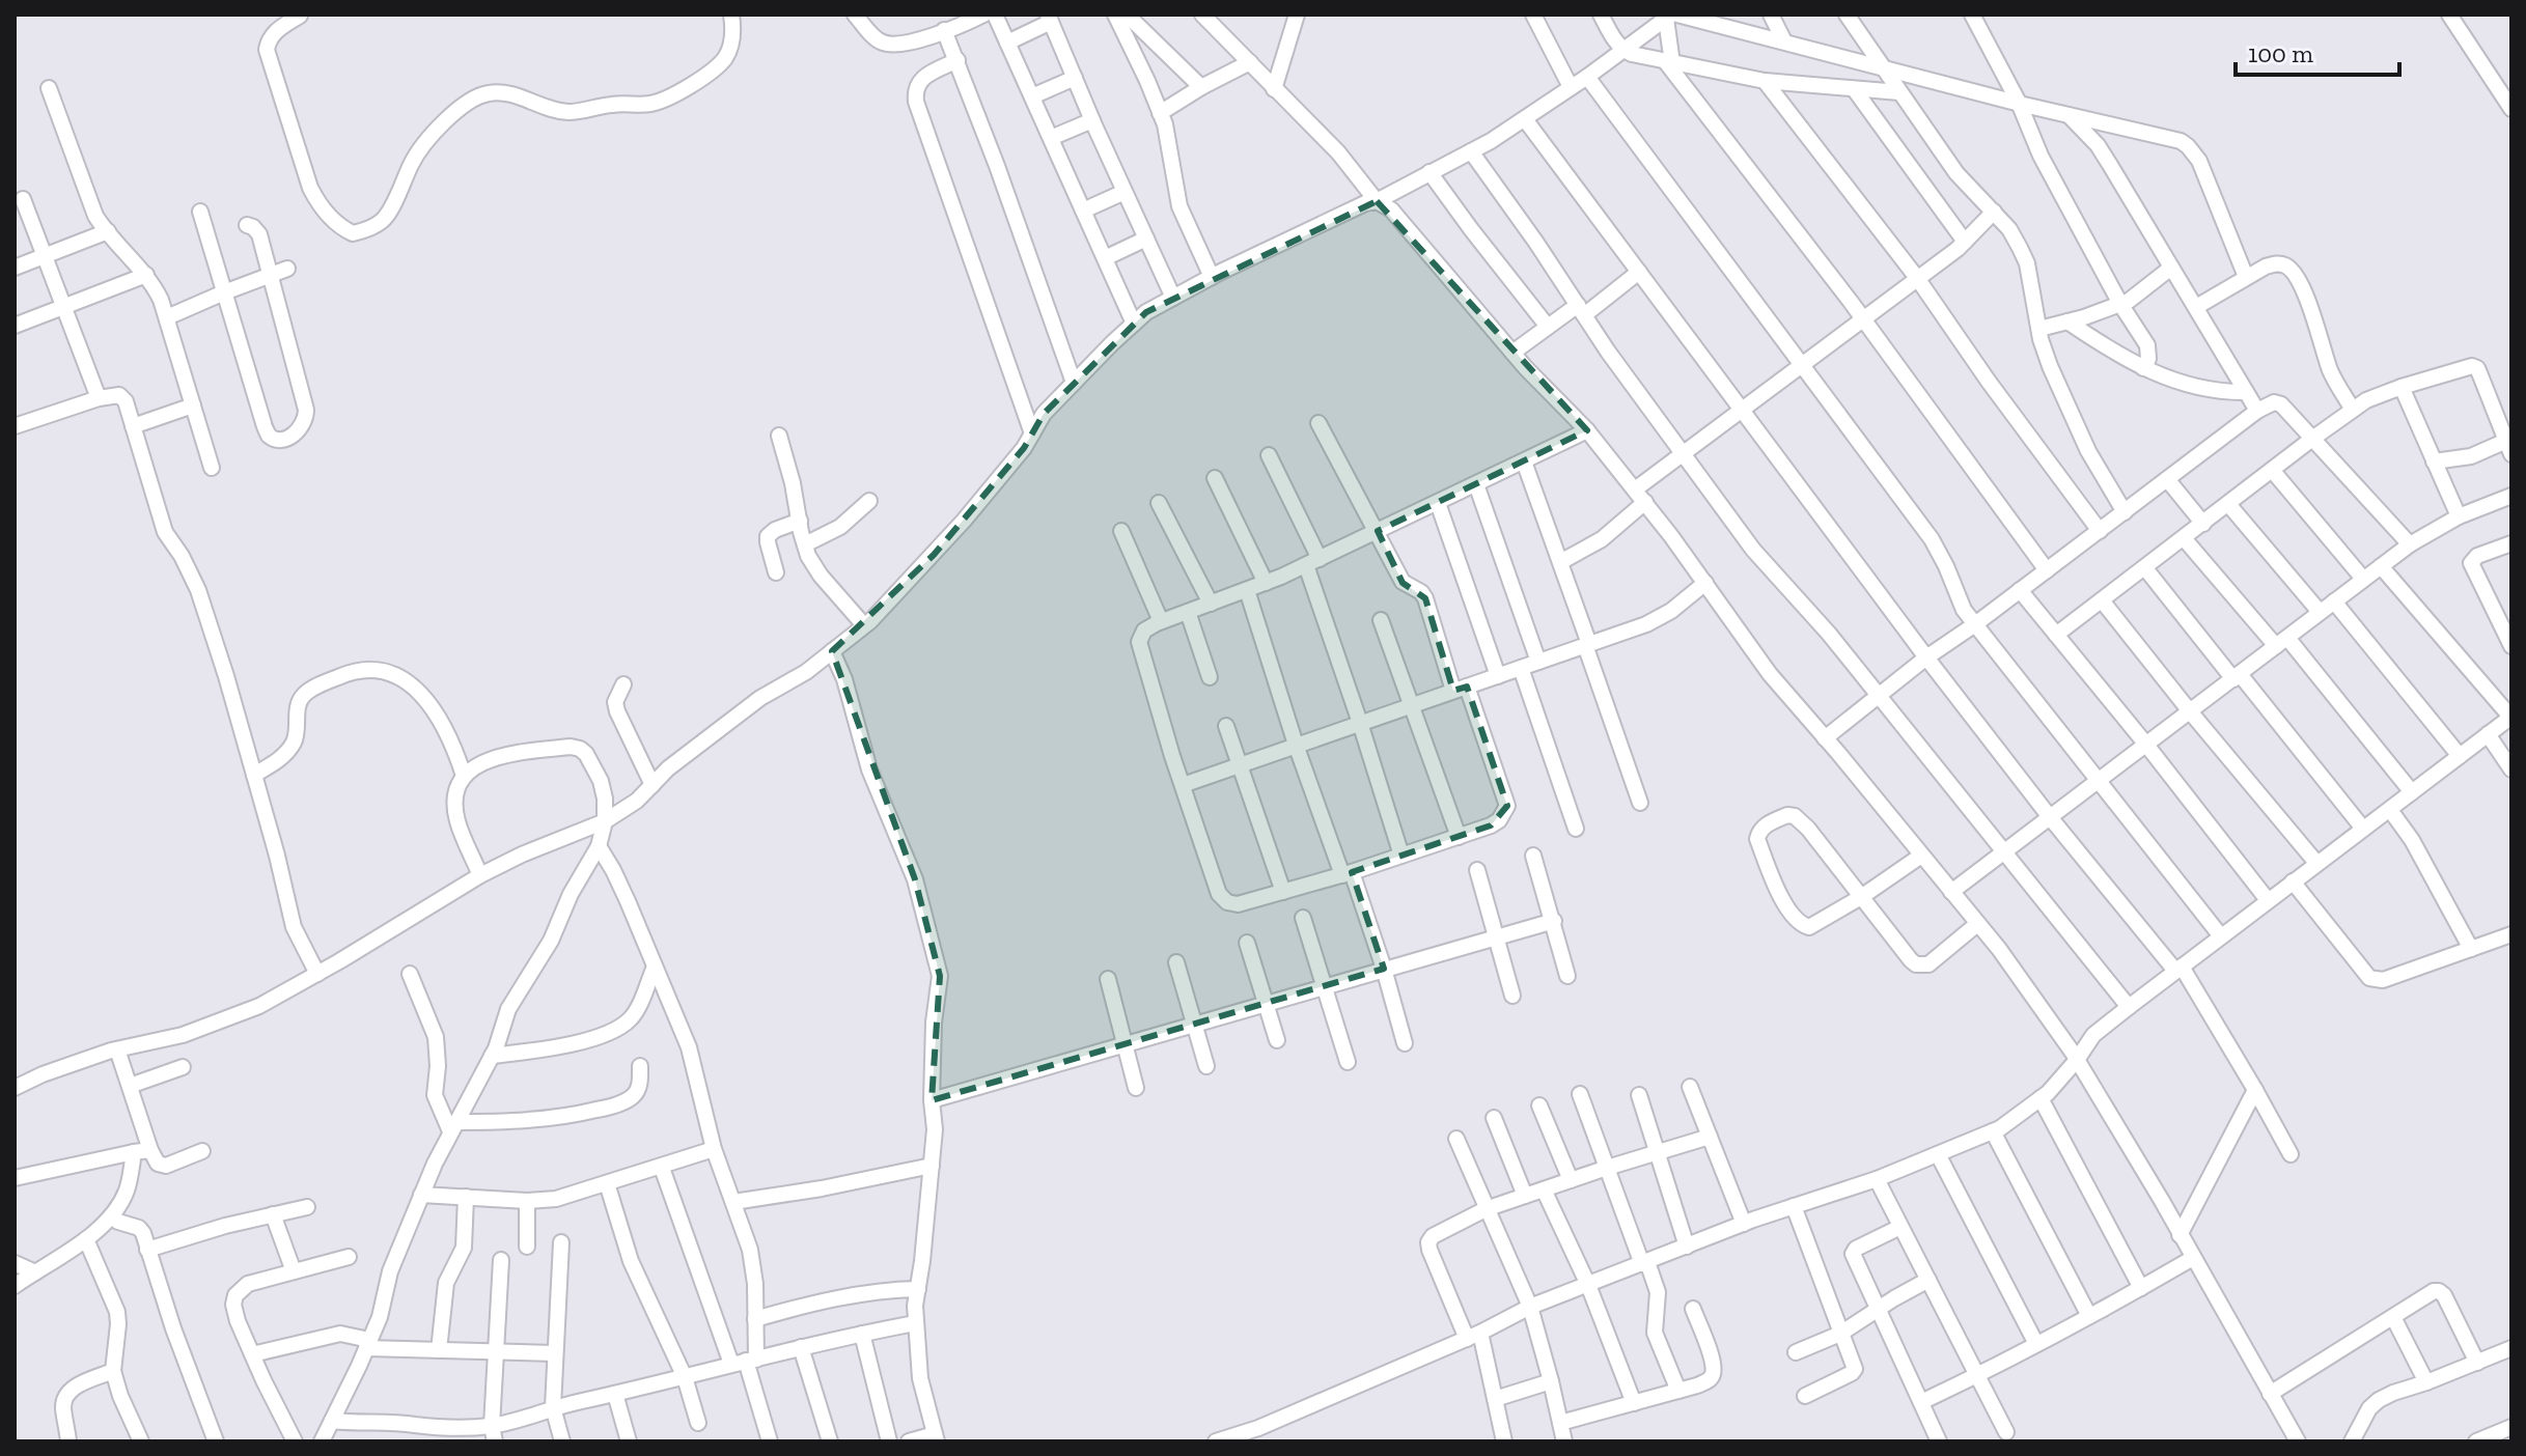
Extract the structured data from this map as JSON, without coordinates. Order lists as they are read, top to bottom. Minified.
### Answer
{"scale_bar":"100 m"}
